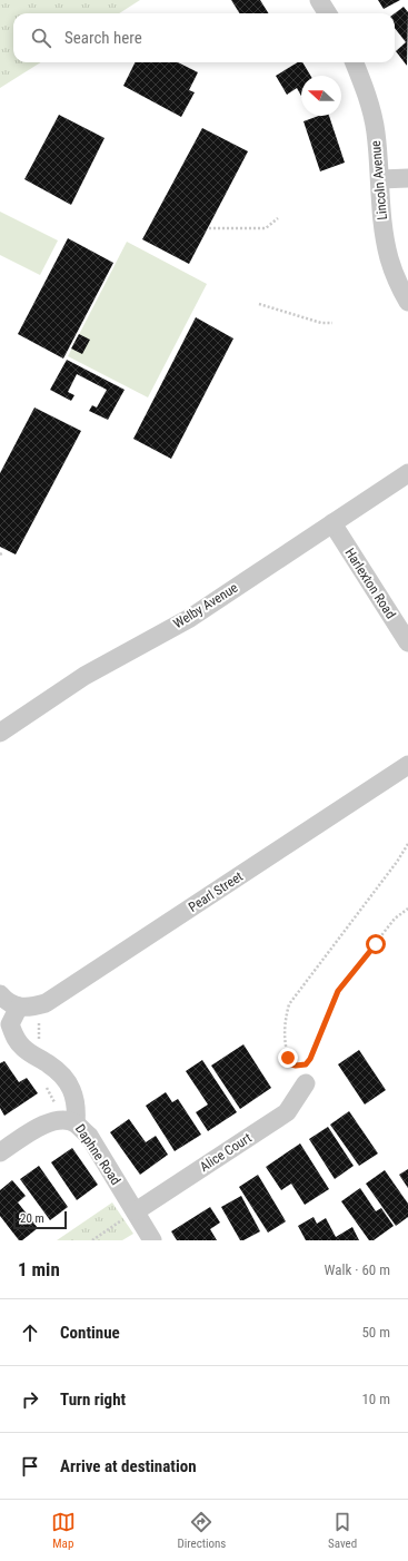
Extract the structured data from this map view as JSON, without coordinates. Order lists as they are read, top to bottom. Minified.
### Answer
{"streets":{"street":["Lincoln Avenue","Harlexton Road","Welby Avenue","Pearl Street","Alice Court","Daphne Road"]},"crossings":[["Harlexton Road","Welby Avenue"],["Pearl Street","Daphne Road"],["Alice Court","Daphne Road"]],"scale_bar":"20 m","north":"left","page":{"search":"Search here","scale":"20 m","heading":["1 min","Walk · 60 m"],"list":[["Continue","50 m"],["Turn right","10 m"],"Arrive at destination"],"nav":["Map","Directions","Saved"]}}
